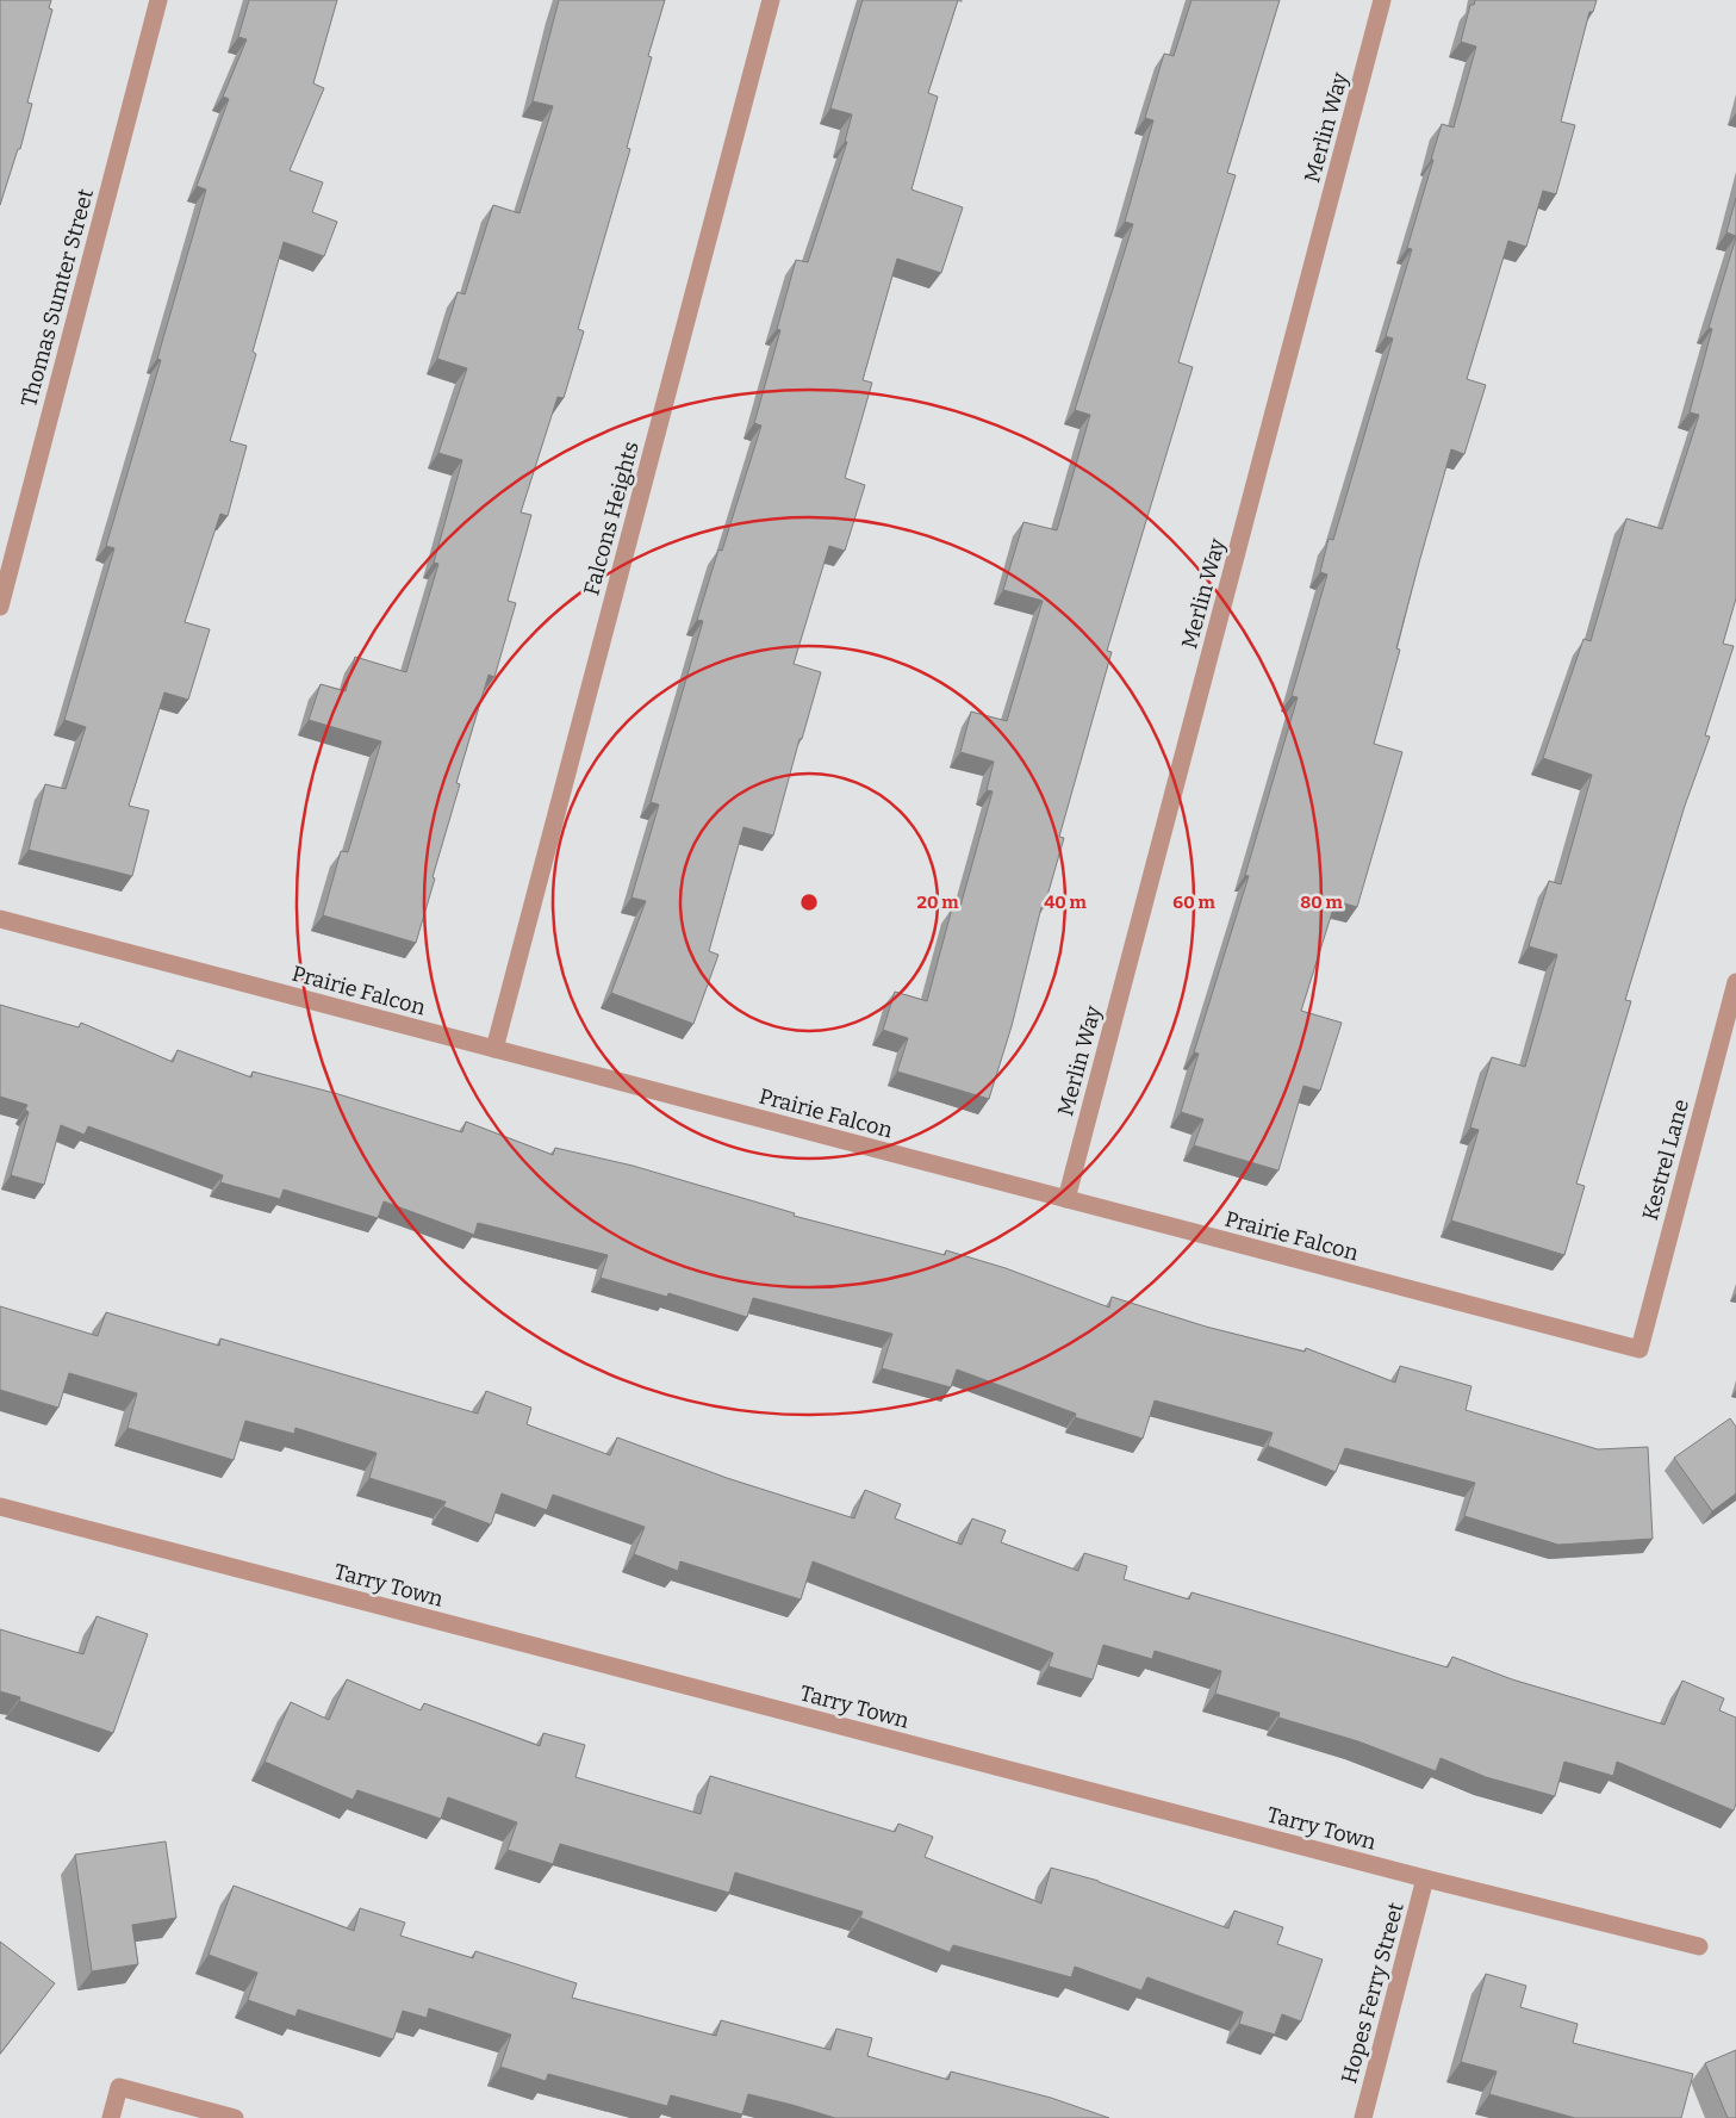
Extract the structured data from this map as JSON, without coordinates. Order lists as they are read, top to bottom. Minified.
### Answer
{"streets":{"street":["Merlin Way","Thomas Sumter Street","Falcons Heights","Prairie Falcon","Kestrel Lane","Tarry Town","Hopes Ferry Street"]},"crossings":[["Merlin Way","Prairie Falcon"],["Falcons Heights","Prairie Falcon"],["Prairie Falcon","Kestrel Lane"],["Tarry Town","Hopes Ferry Street"]],"rings":["20 m","40 m","60 m","80 m"]}
